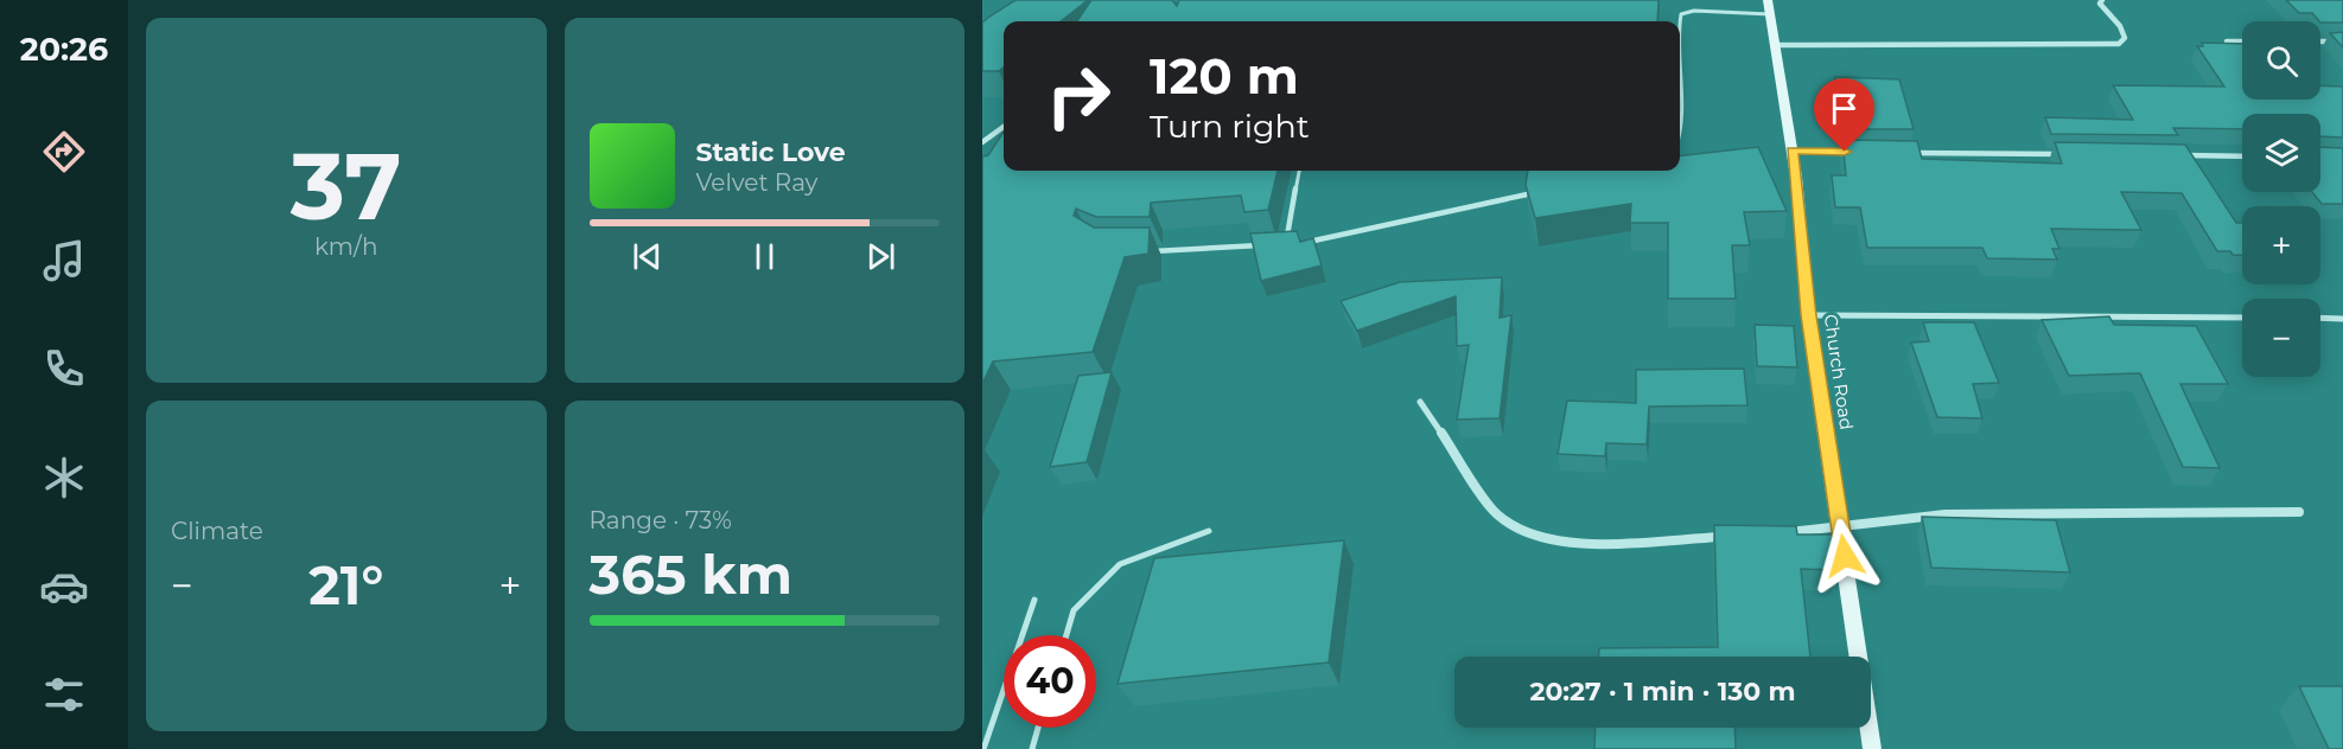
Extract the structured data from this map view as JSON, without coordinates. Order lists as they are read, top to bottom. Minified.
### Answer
{"streets":{"street":["Church Road"]},"page":{"tabs":"20:26","tile":[["37","km/h"],"Climate",["Range · 73%","365 km"]],"map_buttons":["+","−"],"turn":["120 m","Turn right"],"song":["Static Love","Velvet Ray"],"heat":["−","21°","+"],"limit":"40","trip":"20:27 · 1 min · 130 m"}}
